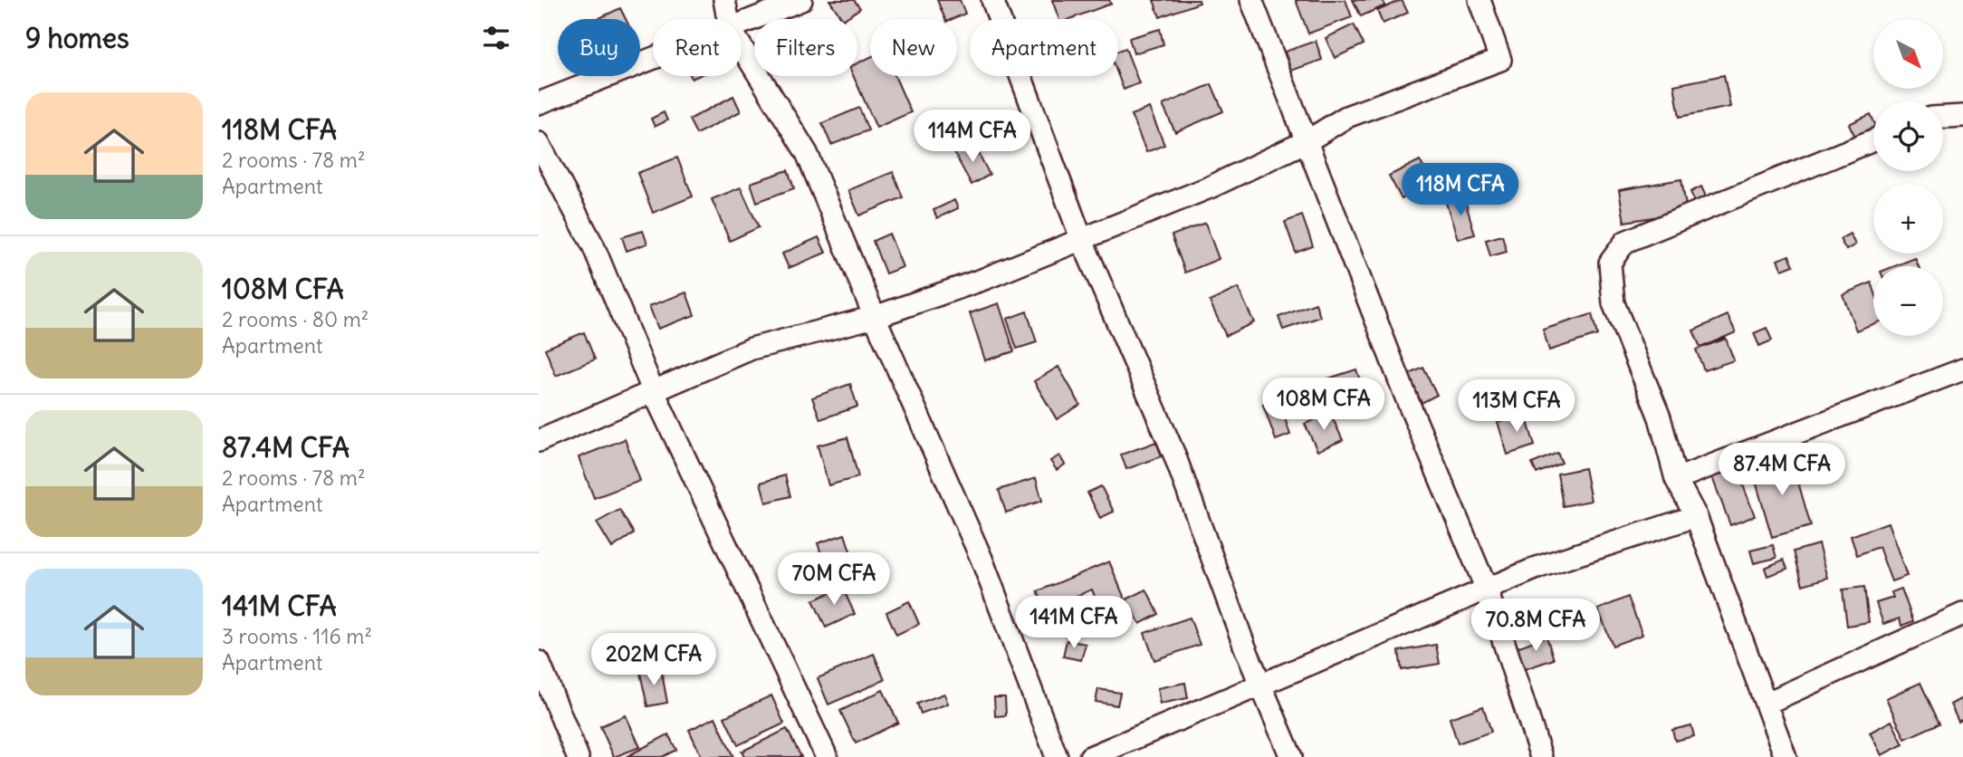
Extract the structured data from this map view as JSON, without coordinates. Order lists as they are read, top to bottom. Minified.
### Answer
{"north":"bottom right","page":{"heading":"9 homes","map_buttons":["+","−"],"chip":["Buy","Rent","Filters","New","Apartment"],"list":[{"name":"118M CFA","note":"2 rooms · 78 m² · Apartment"},{"name":"108M CFA","note":"2 rooms · 80 m² · Apartment"},{"name":"87.4M CFA","note":"2 rooms · 78 m² · Apartment"},{"name":"141M CFA","note":"3 rooms · 116 m² · Apartment"}],"price":["114M CFA","118M CFA","108M CFA","113M CFA","87.4M CFA","70M CFA","141M CFA","70.8M CFA","202M CFA"]}}
